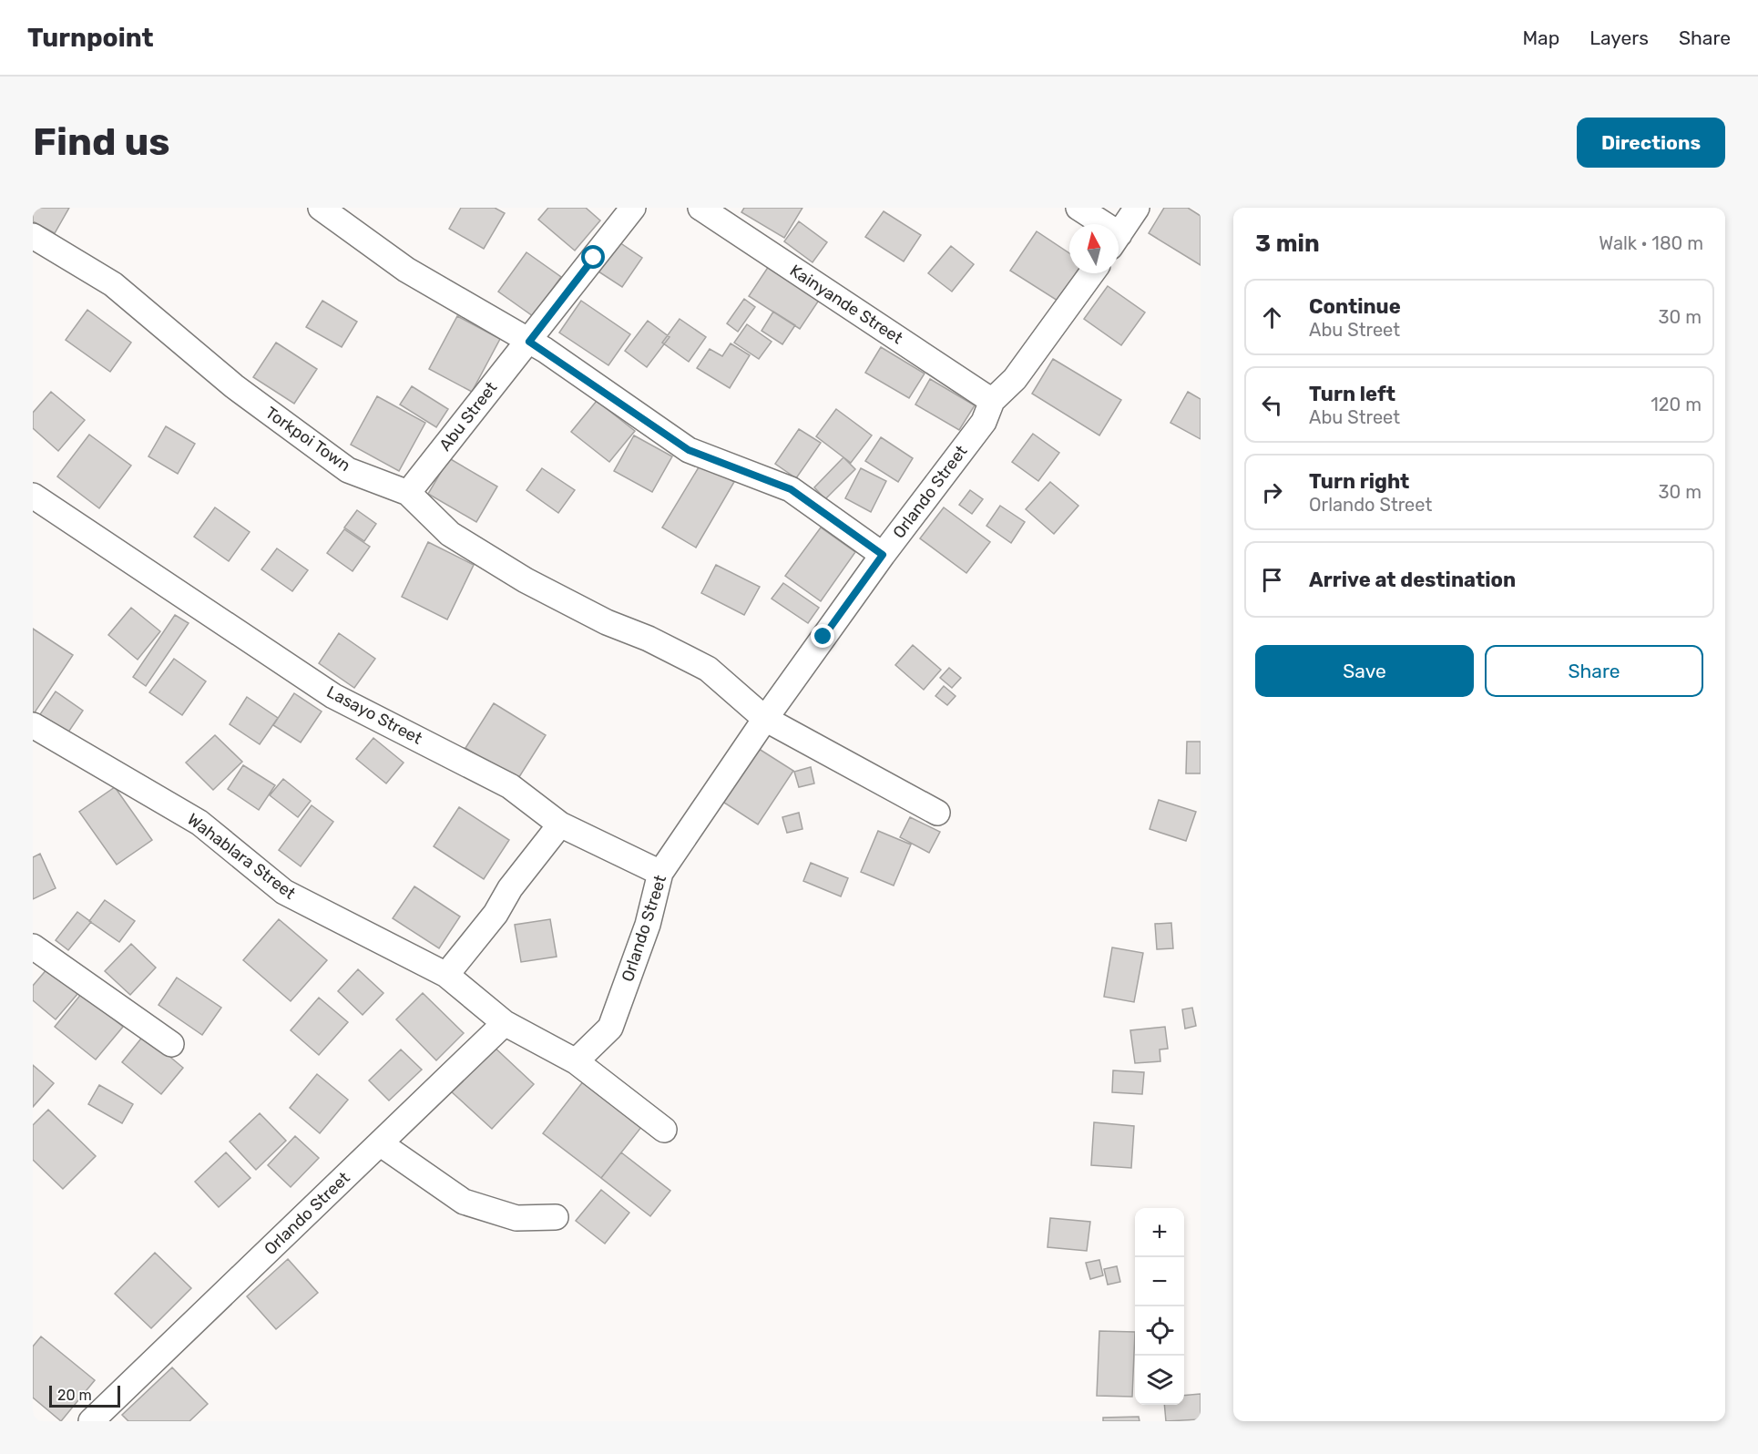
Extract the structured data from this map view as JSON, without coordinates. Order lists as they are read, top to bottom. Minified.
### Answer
{"streets":{"street":["Kainyande Street","Abu Street","Torkpoi Town","Orlando Street","Lasayo Street","Wahablara Street"]},"crossings":[["Kainyande Street","Orlando Street"],["Abu Street","Torkpoi Town"],["Torkpoi Town","Orlando Street"],["Orlando Street","Lasayo Street"],["Orlando Street","Wahablara Street"]],"scale_bar":"20 m","north":"top","page":{"header":"Turnpoint","nav":["Map","Layers","Share"],"buttons":["Directions",["Save","Share"]],"title":"Find us","heading":["3 min","Walk · 180 m"],"list":[["Continue","Abu Street","30 m"],["Turn left","Abu Street","120 m"],["Turn right","Orlando Street","30 m"],"Arrive at destination"],"map_buttons":["+","−"],"scale":"20 m"}}
